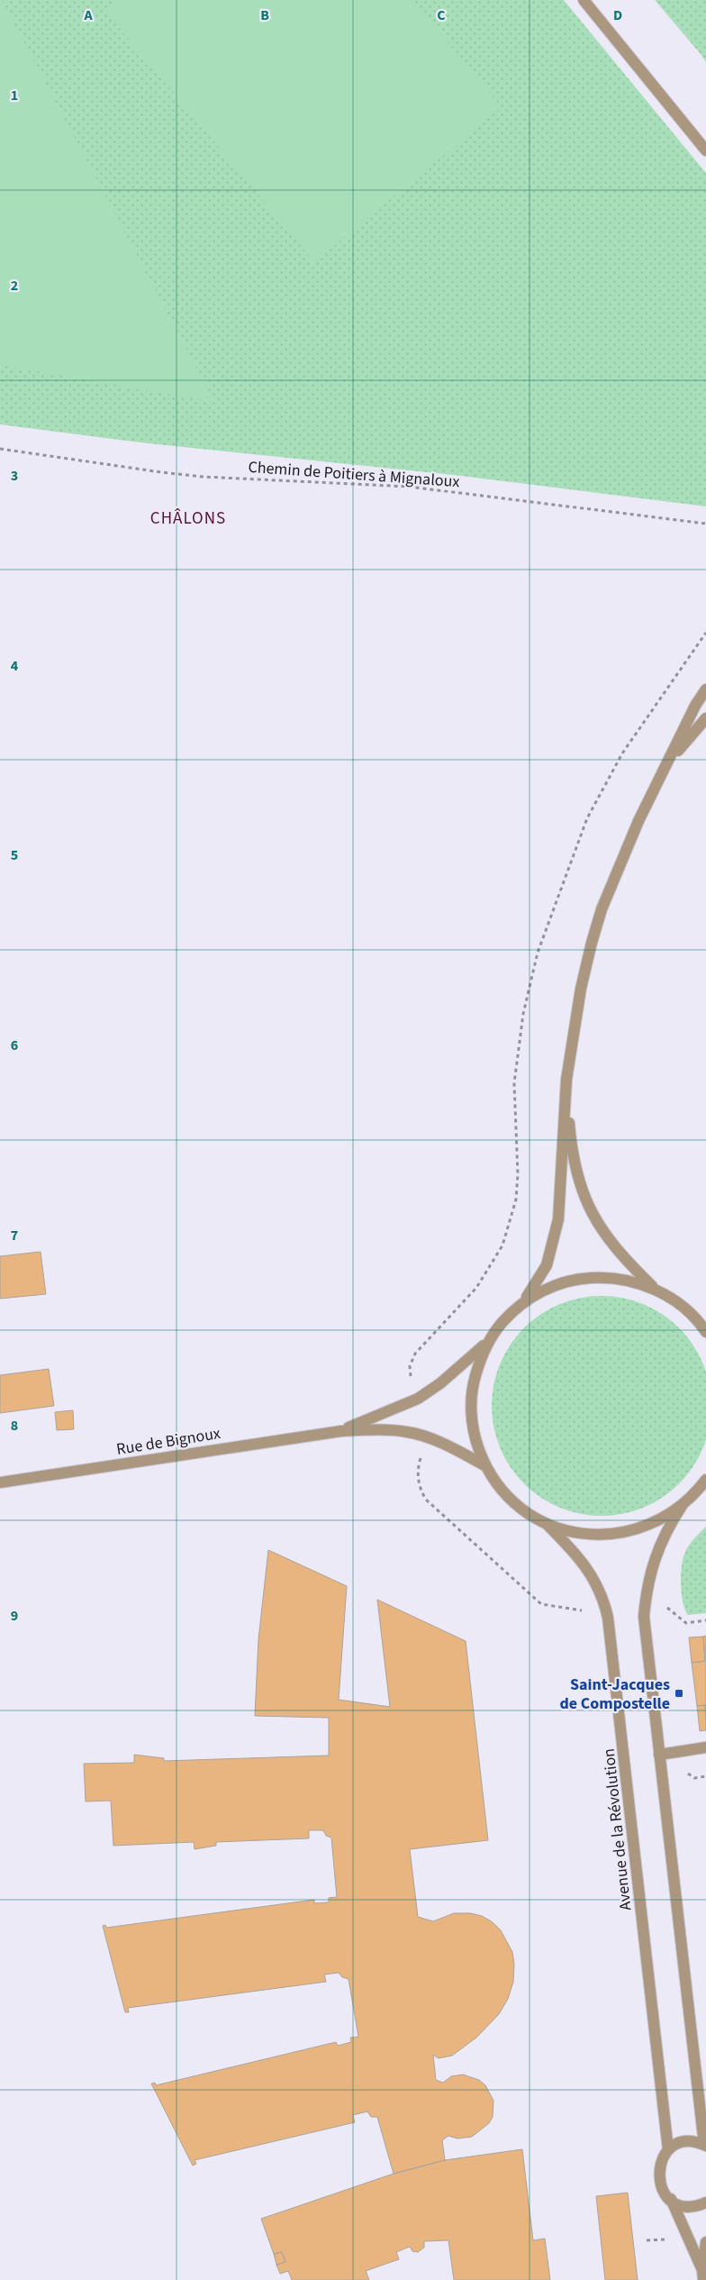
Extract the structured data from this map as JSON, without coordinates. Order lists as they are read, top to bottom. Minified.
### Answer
{"streets":{"street":["Rue de Bignoux","Avenue de la Révolution"],"path":["Chemin de Poitiers à Mignaloux"]},"districts":["CHÂLONS"],"places":{"transit":["Saint-Jacques de Compostelle"]},"grid":{"columns":["A","B","C","D"],"rows":["1","2","3","4","5","6","7","8","9"]}}
